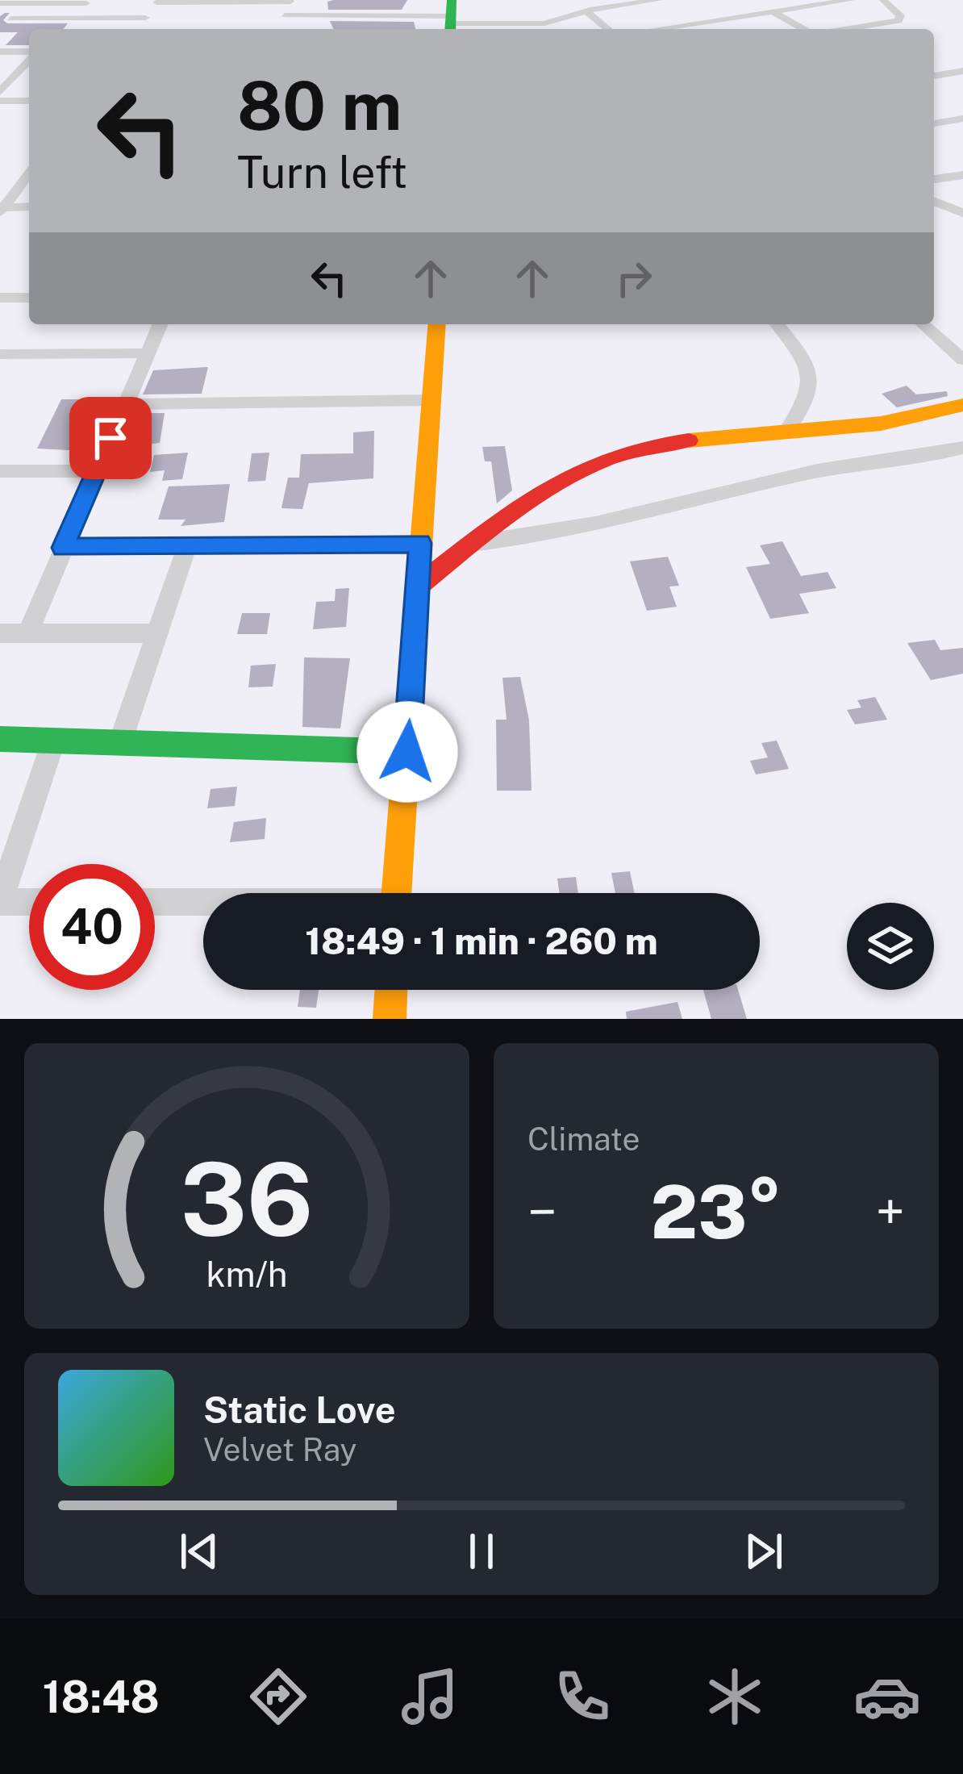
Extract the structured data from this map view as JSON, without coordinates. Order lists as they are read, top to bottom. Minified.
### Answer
{"page":{"turn":["80 m","Turn left"],"limit":"40","trip":"18:49 · 1 min · 260 m","tile":"Climate","heat":["−","23°","+"],"song":["Static Love","Velvet Ray"],"tabs":"18:48","gauge":["36","km/h"]}}
